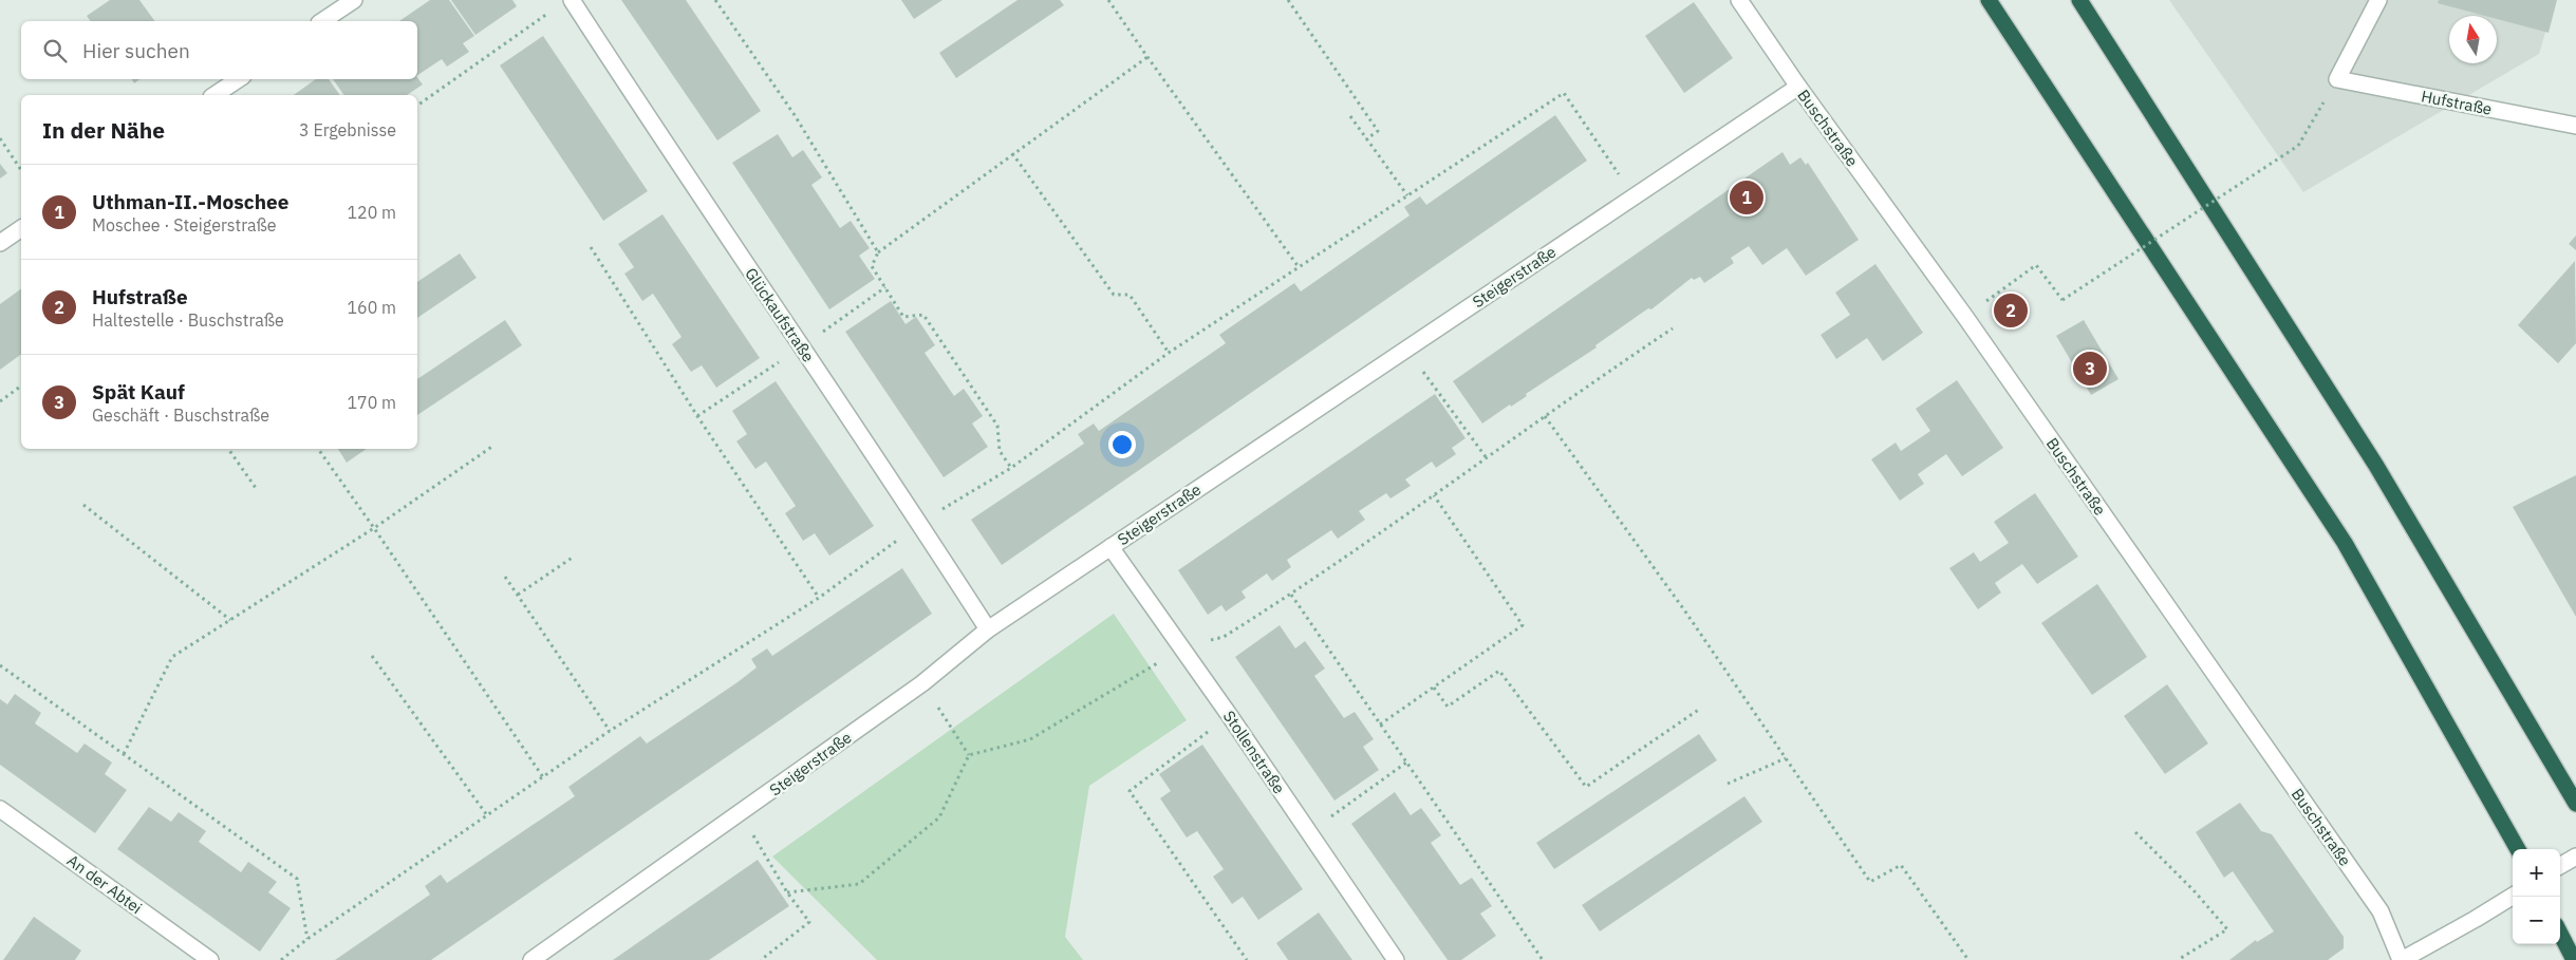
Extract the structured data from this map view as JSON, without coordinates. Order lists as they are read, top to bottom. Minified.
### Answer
{"streets":{"street":["Hufstraße","Buschstraße","Steigerstraße","Glückaufstraße","Stollenstraße","An der Abtei"]},"crossings":[["Buschstraße","Steigerstraße"],["Steigerstraße","Glückaufstraße"],["Steigerstraße","Stollenstraße"]],"north":"top","page":{"search":"Hier suchen","heading":["In der Nähe","3 Ergebnisse"],"list":[{"mark":"1","name":"Uthman-II.-Moschee","note":"Moschee · Steigerstraße","value":"120 m"},{"mark":"2","name":"Hufstraße","note":"Haltestelle · Buschstraße","value":"160 m"},{"mark":"3","name":"Spät Kauf","note":"Geschäft · Buschstraße","value":"170 m"}],"pins":["1","2","3"],"map_buttons":["+","−"]}}
